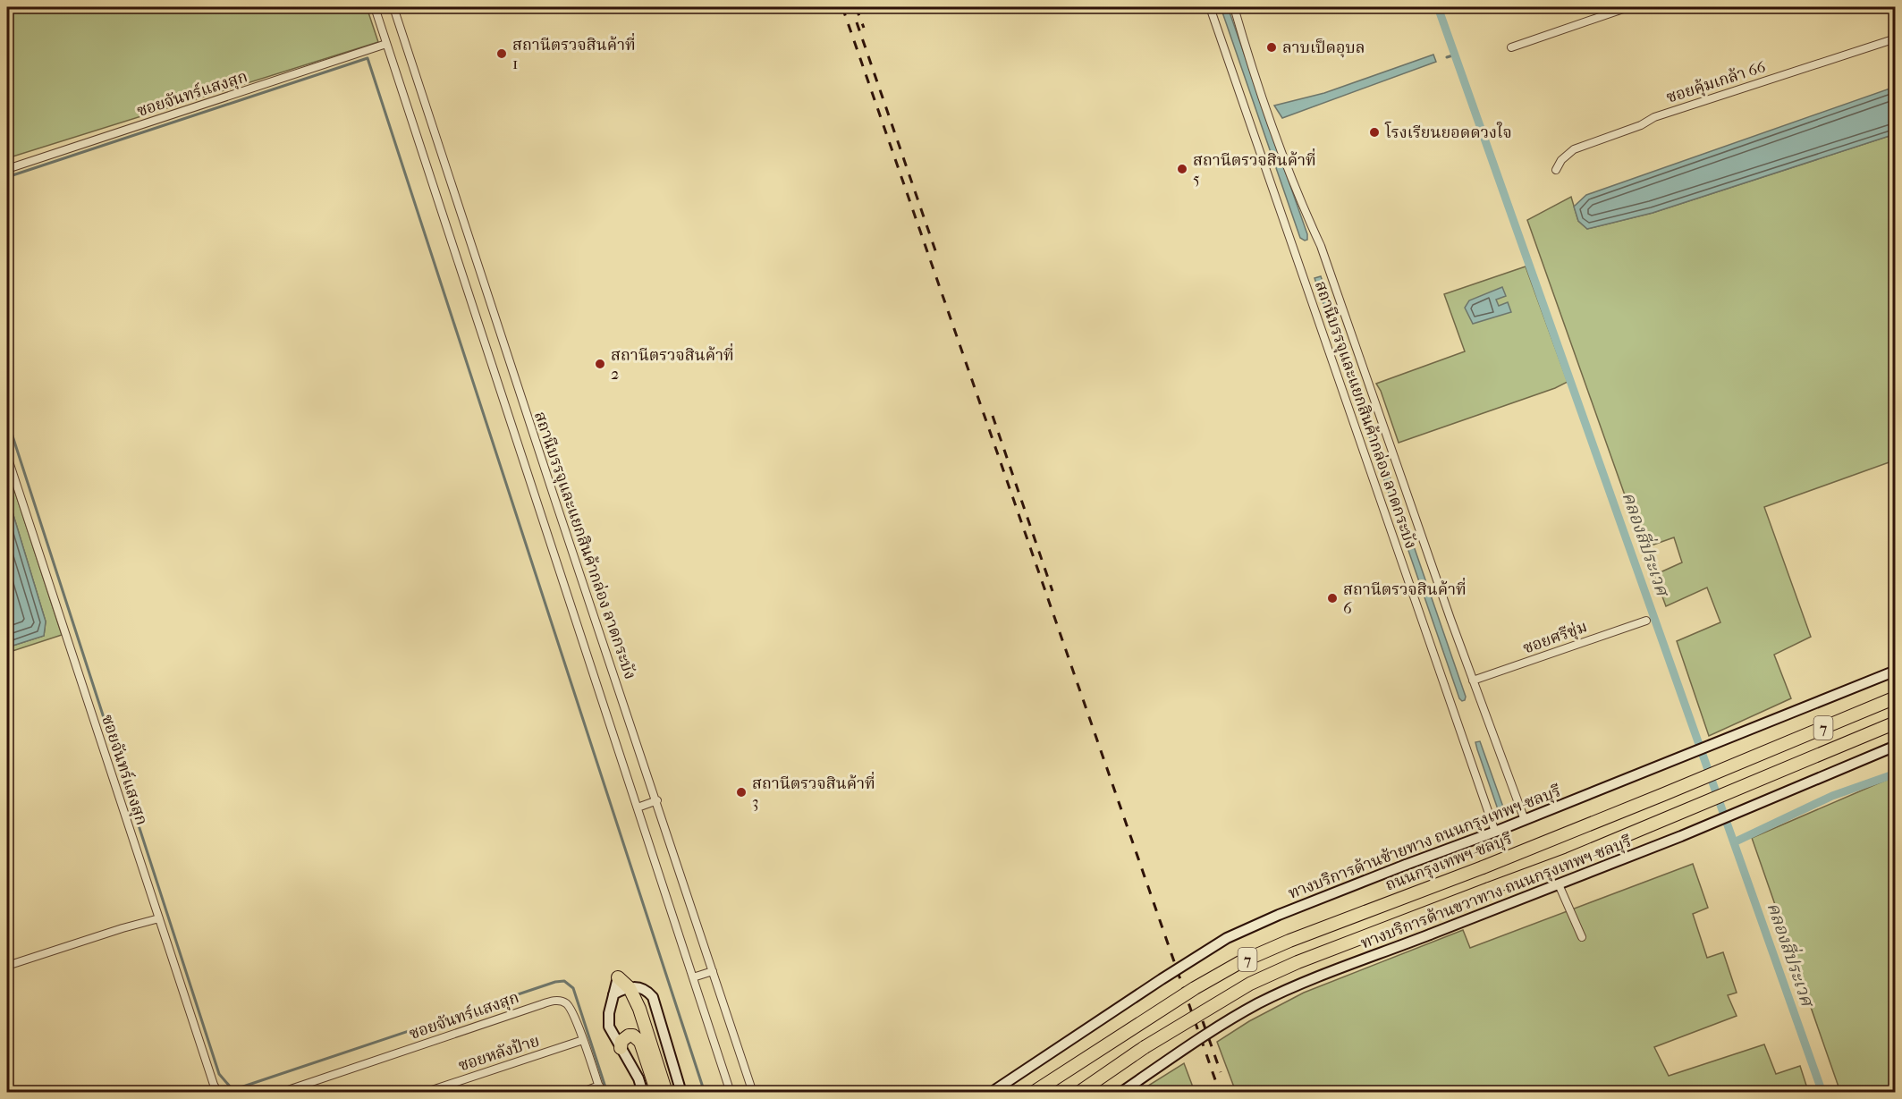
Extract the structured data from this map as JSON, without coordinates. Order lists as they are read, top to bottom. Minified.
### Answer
{"streets":{"highway":["7","ถนนกรุงเทพฯ-ชลบุรี"],"main road":["ทางบริการด้านซ้ายทาง ถนนกรุงเทพฯ-ชลบุรี","ทางบริการด้านขวาทาง ถนนกรุงเทพฯ-ชลบุรี"],"street":["ซอยคุ้มเกล้า 66","ซอยจันทร์แสงสุก","สถานีบรรจุและแยกสินค้ากล่อง ลาดกระบัง","ซอยศรีชุ่ม","ซอยหลังป้าย"]},"crossings":[["ซอยจันทร์แสงสุก","สถานีบรรจุและแยกสินค้ากล่อง ลาดกระบัง"],["ซอยจันทร์แสงสุก","ซอยหลังป้าย"],["สถานีบรรจุและแยกสินค้ากล่อง ลาดกระบัง","ซอยศรีชุ่ม"],["สถานีบรรจุและแยกสินค้ากล่อง ลาดกระบัง","ทางบริการด้านซ้ายทาง ถนนกรุงเทพฯ-ชลบุรี"]],"water":["คลองสี่ประเวศ"],"places":["ลาบเป็ดอุบล","สถานีตรวจสินค้าที่ 1","โรงเรียนยอดดวงใจ","สถานีตรวจสินค้าที่ 5","สถานีตรวจสินค้าที่ 2","สถานีตรวจสินค้าที่ 6","สถานีตรวจสินค้าที่ 3"]}
